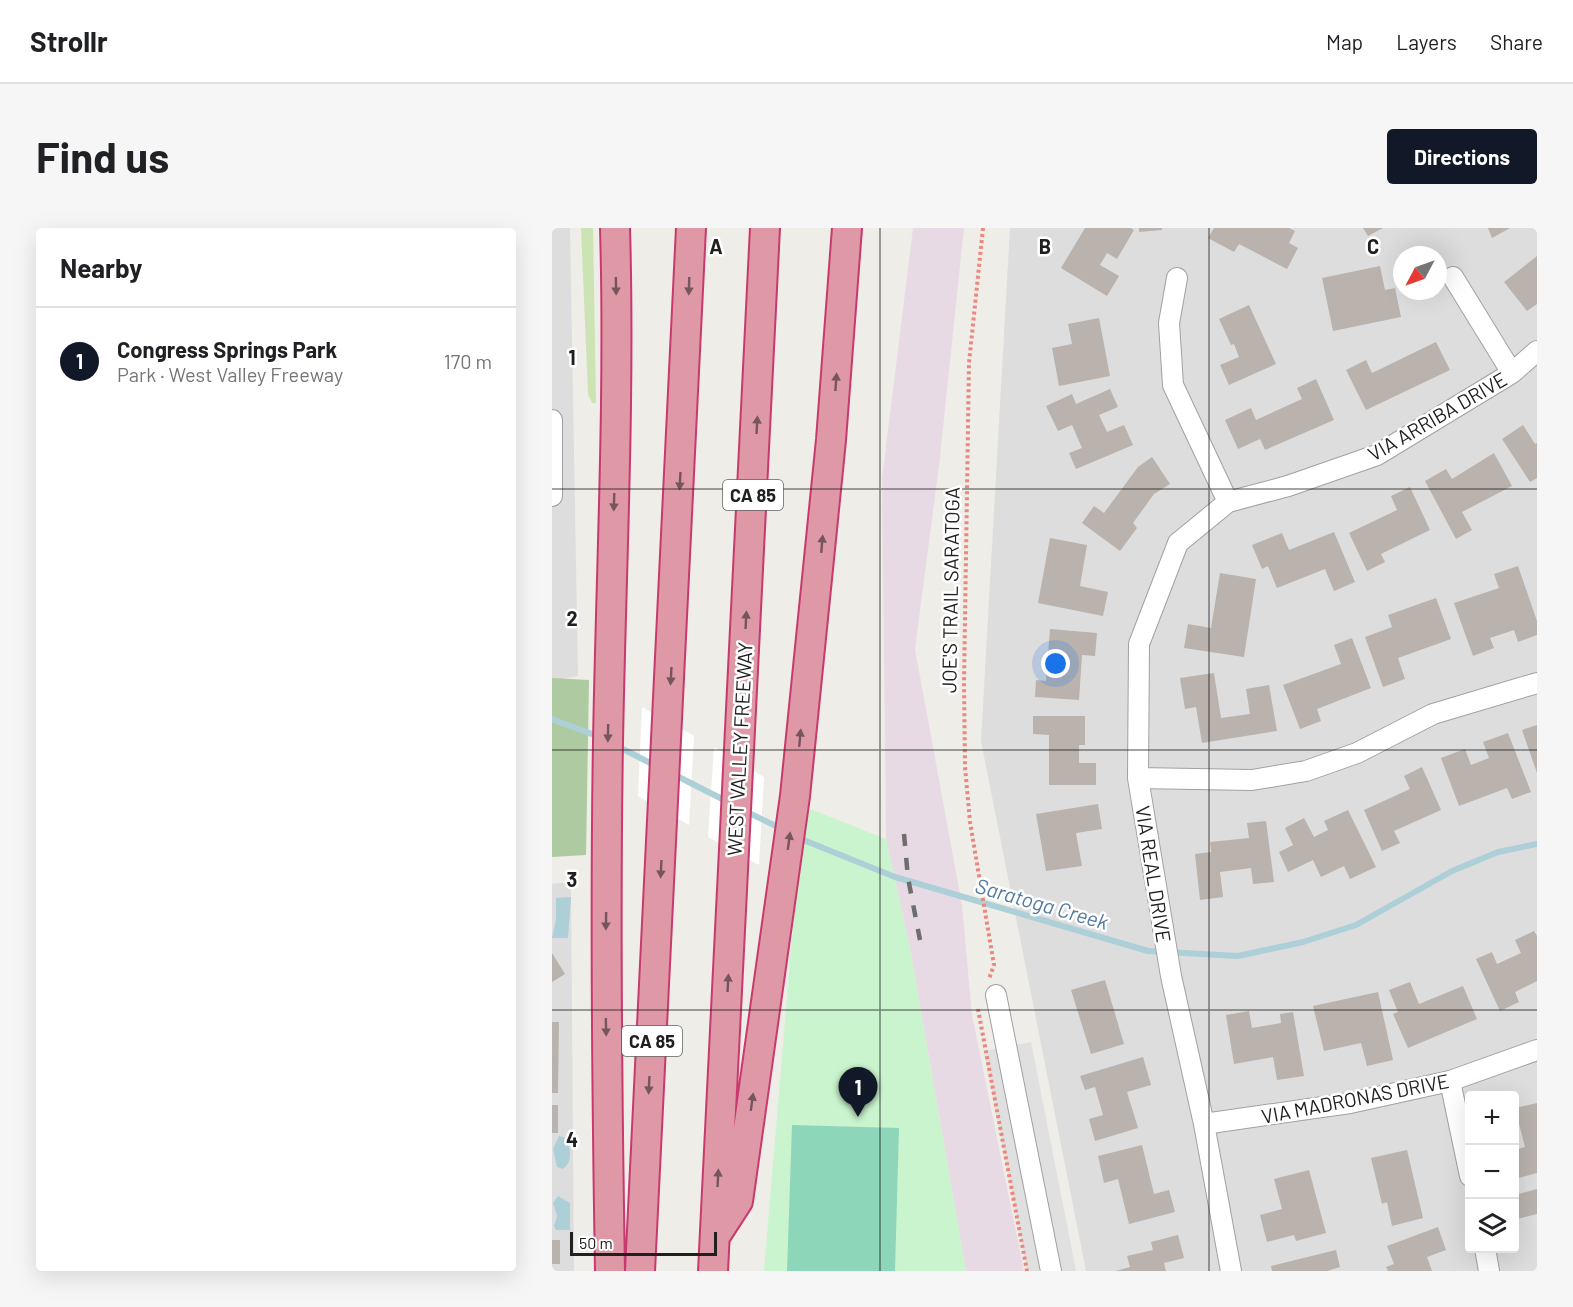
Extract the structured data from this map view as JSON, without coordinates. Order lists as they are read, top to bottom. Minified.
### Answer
{"streets":{"highway":["CA 85","WEST VALLEY FREEWAY"],"street":["VIA ARRIBA DRIVE","VIA REAL DRIVE","VIA MADRONAS DRIVE"],"path":["JOE'S TRAIL SARATOGA"]},"crossings":[["VIA ARRIBA DRIVE","VIA REAL DRIVE"],["VIA REAL DRIVE","VIA MADRONAS DRIVE"]],"water":["Saratoga Creek"],"scale_bar":"50 m","north":"bottom left","page":{"header":"Strollr","nav":["Map","Layers","Share"],"buttons":"Directions","title":"Find us","heading":"Nearby","list":[{"mark":"1","name":"Congress Springs Park","note":"Park · West Valley Freeway","value":"170 m"}],"pins":"1","map_buttons":["+","−"],"scale":"50 m"},"grid":{"columns":["A","B","C"],"rows":["1","2","3","4"]}}
